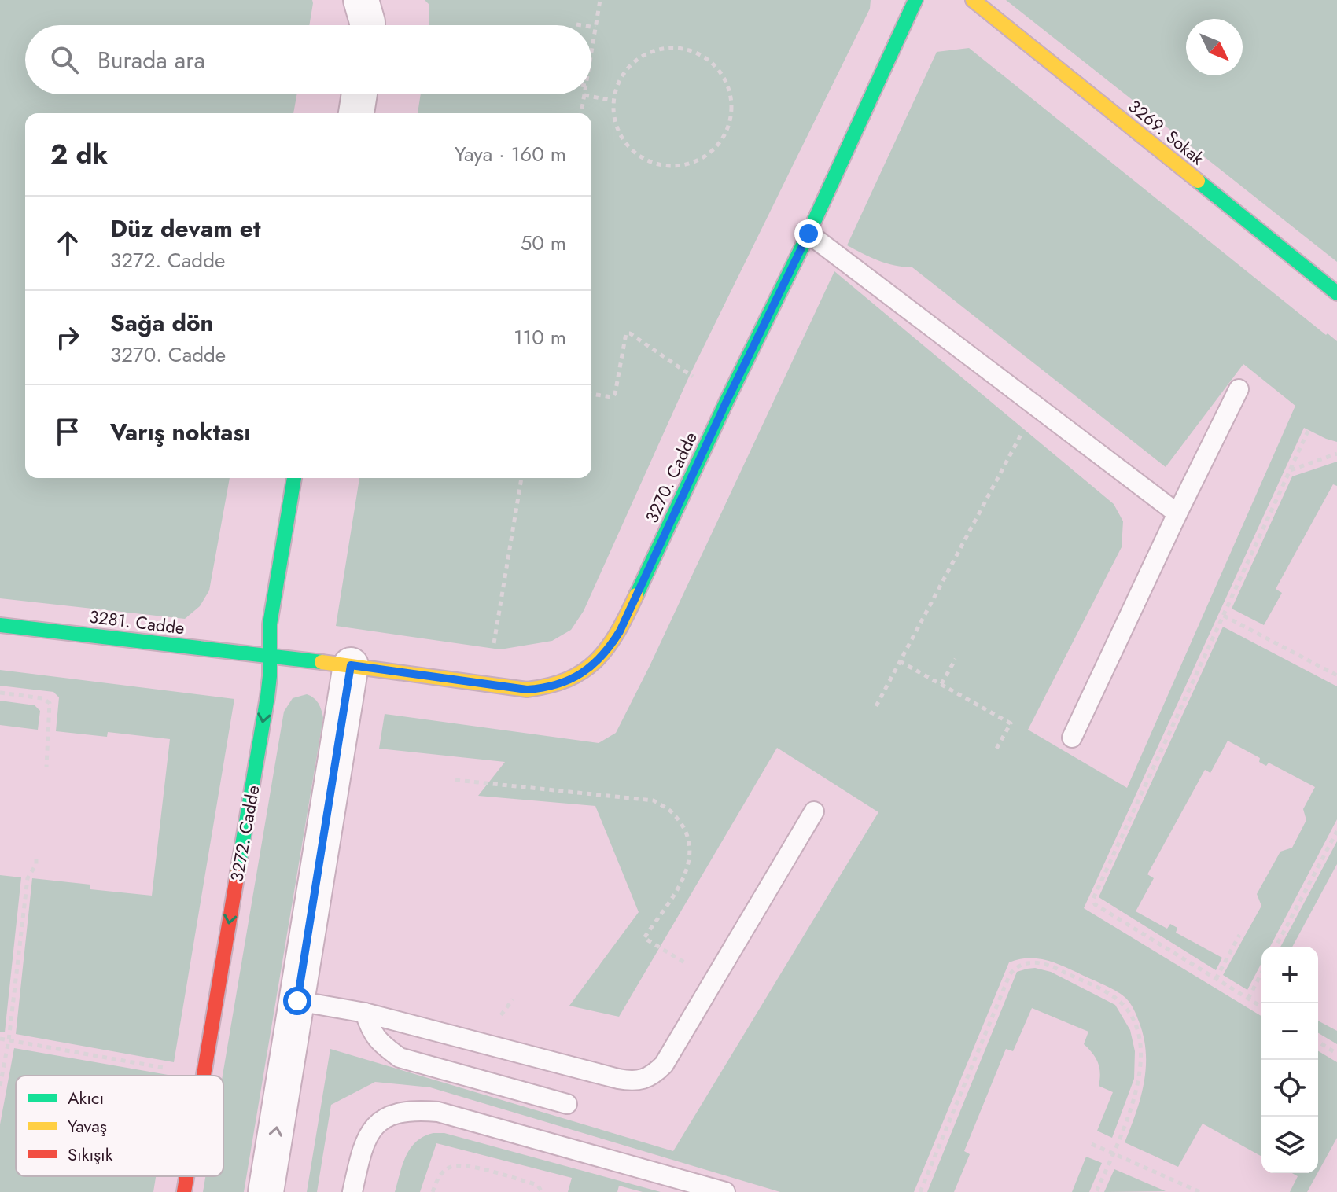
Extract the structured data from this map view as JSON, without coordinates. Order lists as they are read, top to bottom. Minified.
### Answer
{"streets":{"street":["3269. Sokak","3270. Cadde","3281. Cadde","3272. Cadde"]},"crossings":[["3270. Cadde","3281. Cadde"],["3270. Cadde","3272. Cadde"],["3281. Cadde","3272. Cadde"]],"legend":["Akıcı","Yavaş","Sıkışık"],"north":"bottom right","page":{"search":"Burada ara","heading":["2 dk","Yaya · 160 m"],"list":[["Düz devam et","3272. Cadde","50 m"],["Sağa dön","3270. Cadde","110 m"],"Varış noktası"],"map_buttons":["+","−"]}}
